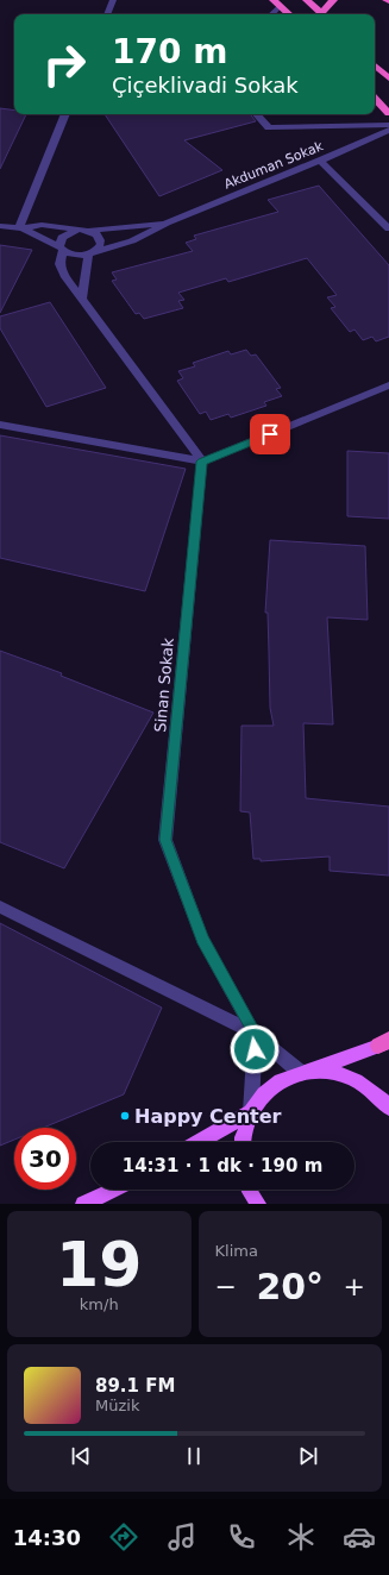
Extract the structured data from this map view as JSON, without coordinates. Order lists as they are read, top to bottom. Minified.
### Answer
{"streets":{"street":["Akduman Sokak","Sinan Sokak"]},"places":["Happy Center"],"page":{"turn":["170 m","Çiçeklivadi Sokak"],"limit":"30","trip":"14:31 · 1 dk · 190 m","tile":[["19","km/h"],"Klima"],"heat":["−","20°","+"],"song":["89.1 FM","Müzik"],"tabs":"14:30"}}
